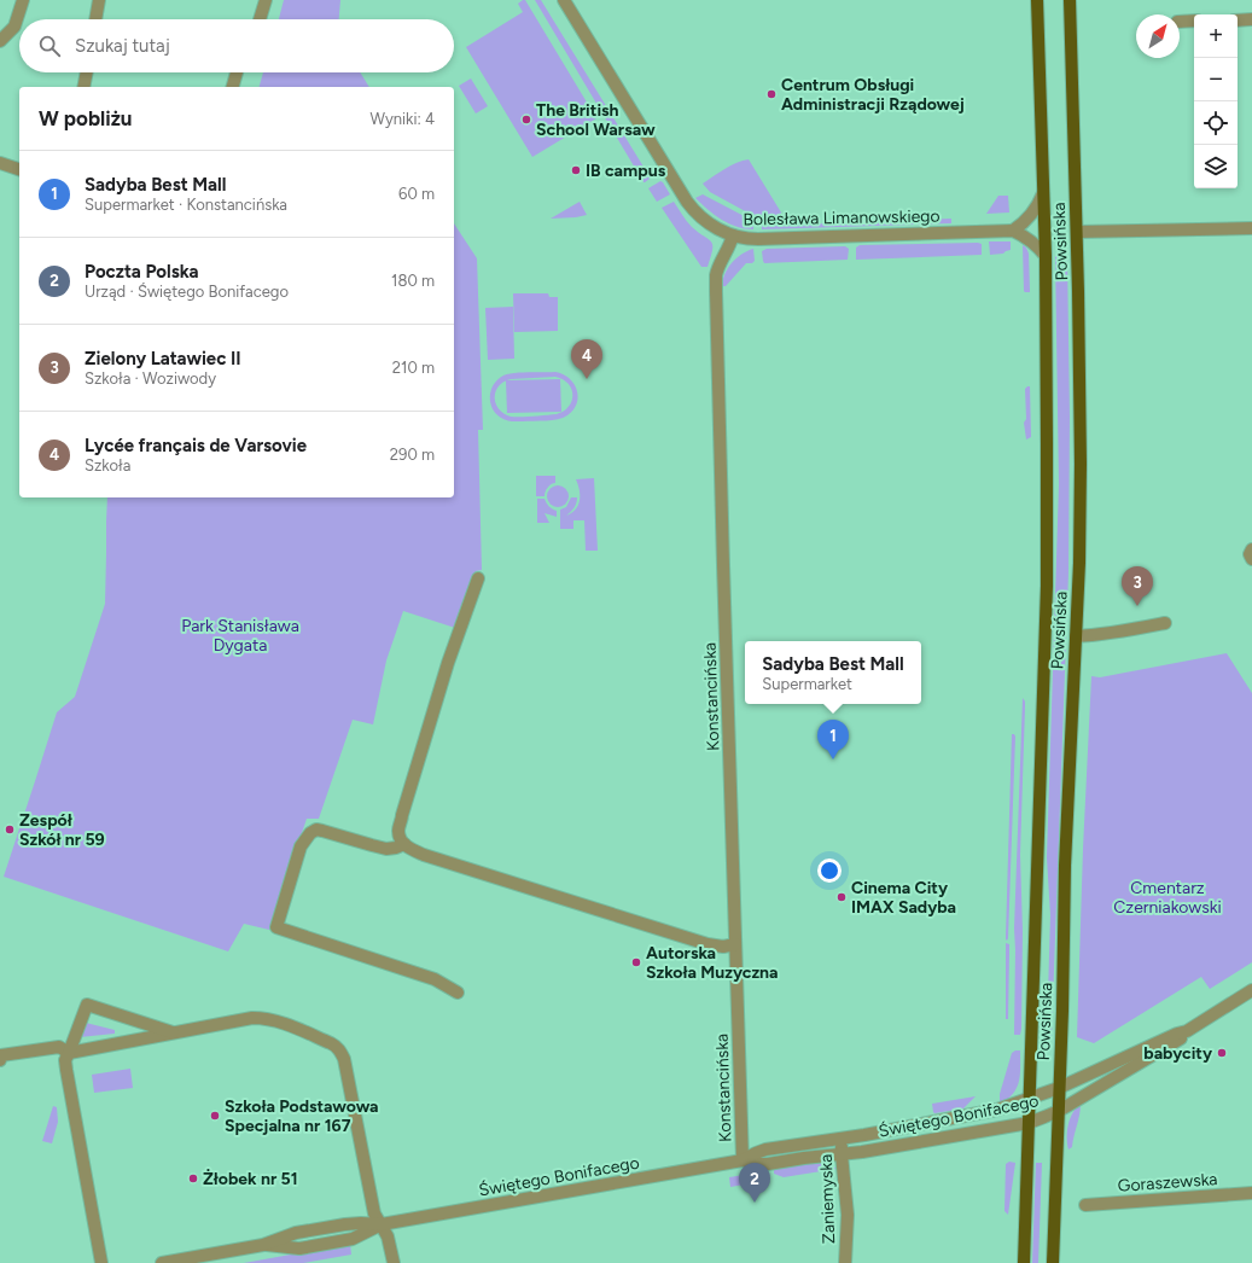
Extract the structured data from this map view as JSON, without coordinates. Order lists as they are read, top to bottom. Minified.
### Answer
{"streets":{"main road":["Powsińska"],"street":["Bolesława Limanowskiego","Konstancińska","Świętego Bonifacego","Goraszewska","Zaniemyska"]},"crossings":[["Bolesława Limanowskiego","Konstancińska"],["Powsińska","Świętego Bonifacego"],["Konstancińska","Świętego Bonifacego"],["Świętego Bonifacego","Zaniemyska"]],"parks":["Park Stanisława Dygata","Cmentarz Czerniakowski"],"places":["Centrum Obsługi Administracji Rządowej","The British School Warsaw","IB campus","Zespół Szkół nr 59","Cinema City IMAX Sadyba","Autorska Szkoła Muzyczna","babycity","Szkoła Podstawowa Specjalna nr 167","Żłobek nr 51"],"north":"top right","page":{"map_buttons":["+","−"],"search":"Szukaj tutaj","heading":["W pobliżu","Wyniki: 4"],"list":[{"mark":"1","name":"Sadyba Best Mall","note":"Supermarket · Konstancińska","value":"60 m"},{"mark":"2","name":"Poczta Polska","note":"Urząd · Świętego Bonifacego","value":"180 m"},{"mark":"3","name":"Zielony Latawiec II","note":"Szkoła · Woziwody","value":"210 m"},{"mark":"4","name":"Lycée français de Varsovie","note":"Szkoła","value":"290 m"}],"pins":["4","3","1","2"],"popup":["Sadyba Best Mall","Supermarket"]}}
